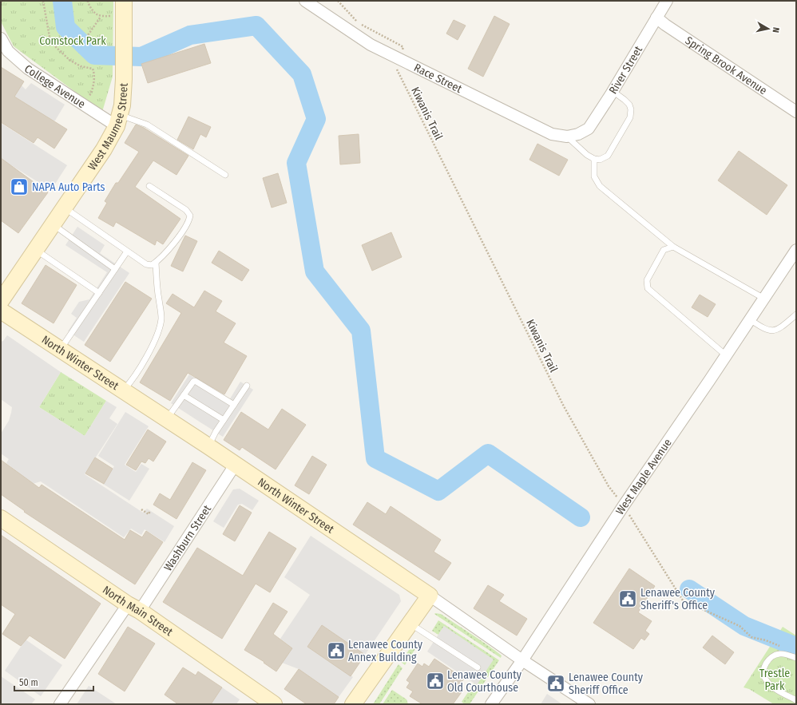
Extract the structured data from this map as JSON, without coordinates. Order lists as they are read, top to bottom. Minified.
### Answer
{"streets":{"street":["Spring Brook Avenue","River Street","Race Street","College Avenue","West Maumee Street","North Winter Street","West Maple Avenue","Washburn Street","North Main Street"],"path":["Kiwanis Trail"]},"crossings":[["Spring Brook Avenue","River Street"],["River Street","Race Street"],["Race Street","Kiwanis Trail"],["College Avenue","West Maumee Street"],["Kiwanis Trail","West Maple Avenue"],["North Winter Street","West Maple Avenue"],["North Winter Street","Washburn Street"],["Washburn Street","North Main Street"]],"parks":["Comstock Park","Trestle Park"],"places":{"shop":["NAPA Auto Parts"],"public building":["Lenawee County Sheriff's Office","Lenawee County Annex Building","Lenawee County Old Courthouse","Lenawee County Sheriff Office"]},"scale_bar":"50 m","north":"right"}
